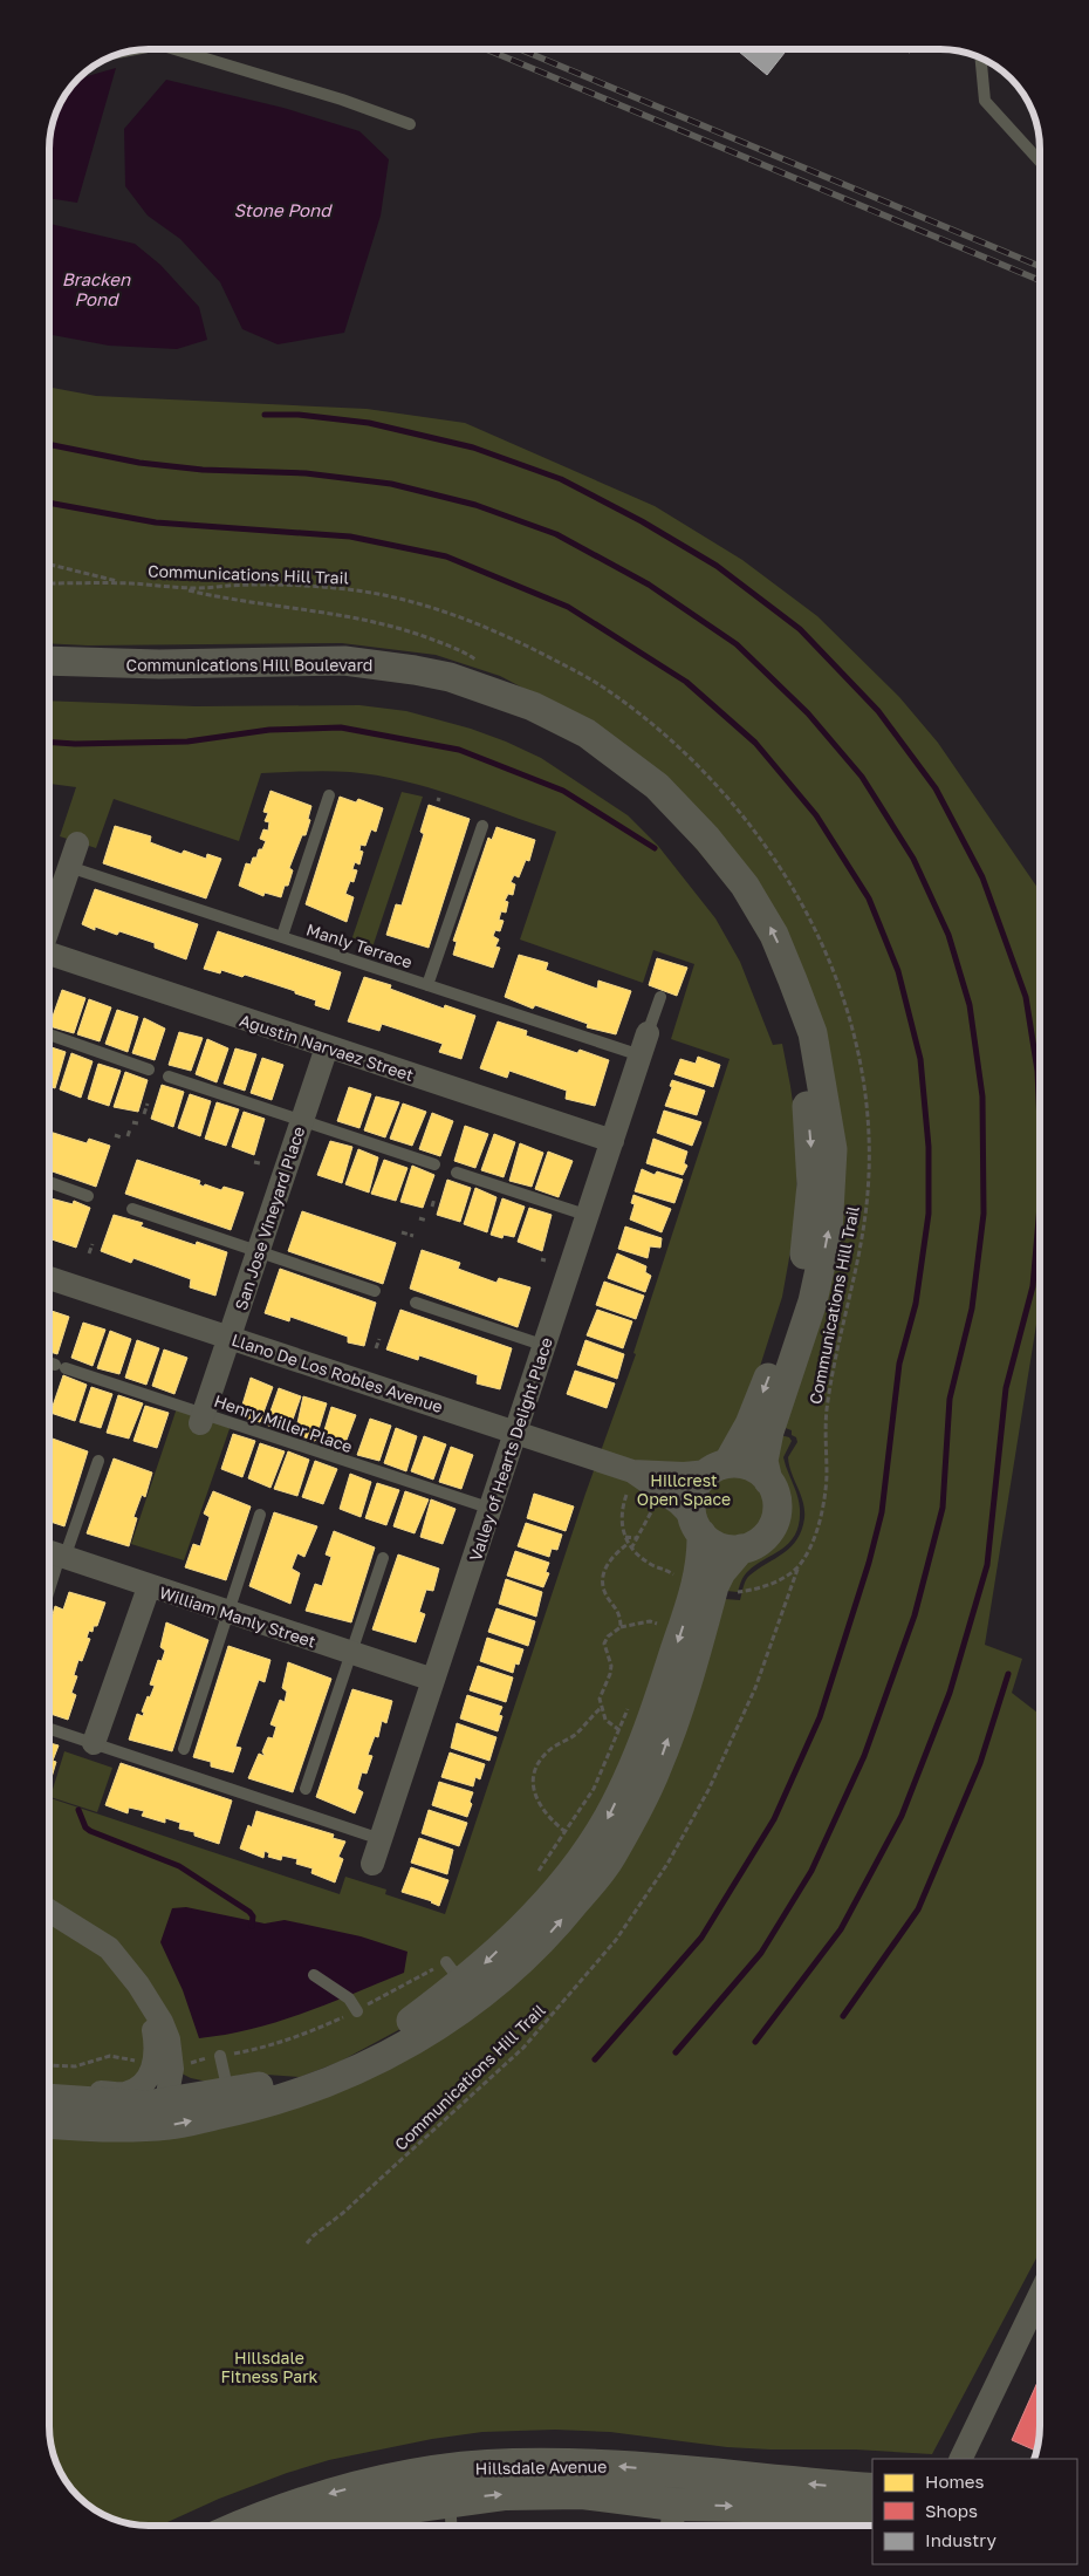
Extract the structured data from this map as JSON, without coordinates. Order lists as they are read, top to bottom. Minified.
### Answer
{"streets":{"main road":["Hillsdale Avenue"],"street":["Communications Hill Boulevard","Agustin Narvaez Street","San Jose Vineyard Place","Llano De Los Robles Avenue","Valley of Hearts Delight Place","William Manly Street"],"lane":["Manly Terrace","Henry Miller Place"],"path":["Communications Hill Trail"]},"crossings":[["Communications Hill Boulevard","Llano De Los Robles Avenue"],["Manly Terrace","Valley of Hearts Delight Place"],["Agustin Narvaez Street","San Jose Vineyard Place"],["Agustin Narvaez Street","Valley of Hearts Delight Place"],["San Jose Vineyard Place","Llano De Los Robles Avenue"],["San Jose Vineyard Place","Henry Miller Place"],["Llano De Los Robles Avenue","Valley of Hearts Delight Place"],["Henry Miller Place","Valley of Hearts Delight Place"],["Valley of Hearts Delight Place","William Manly Street"]],"water":["Stone Pond","Bracken Pond"],"parks":["Hillcrest Open Space","Hillsdale Fitness Park"],"legend":["Homes","Shops","Industry"]}
